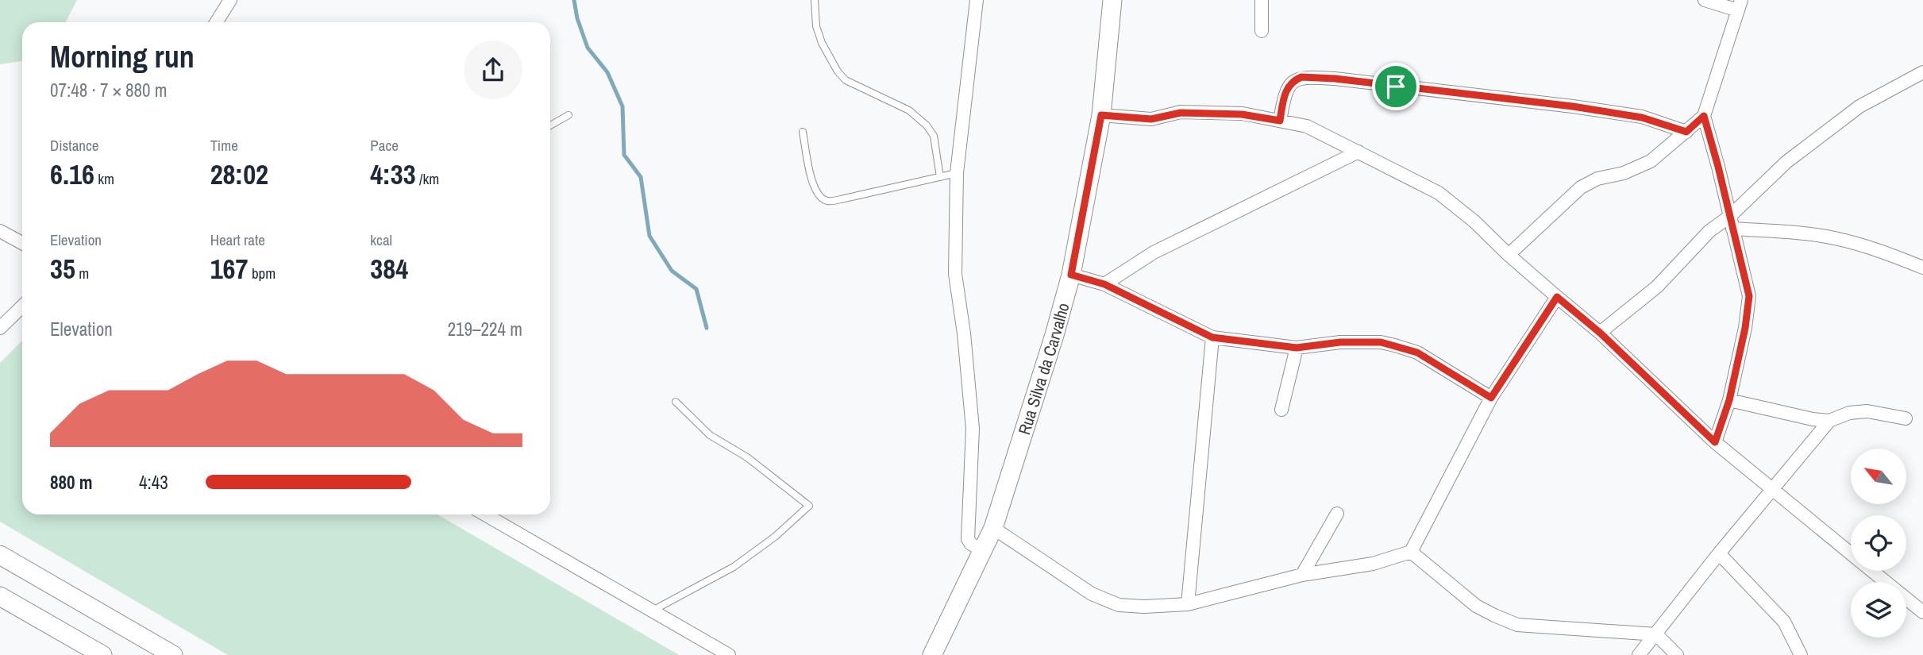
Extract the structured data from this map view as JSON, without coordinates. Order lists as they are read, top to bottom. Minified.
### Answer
{"streets":{"street":["Rua Silva da Carvalho"]},"north":"top left","page":{"heading":["Morning run","07:48 · 7 × 880 m"],"stats":[["Distance","6.16 km"],["Time","28:02"],["Pace","4:33 /km"],["Elevation","35 m"],["Heart rate","167 bpm"],["kcal","384"]],"chart":["Elevation","219–224 m"],"list":[{"name":"880 m","note":"4:43"}]}}
